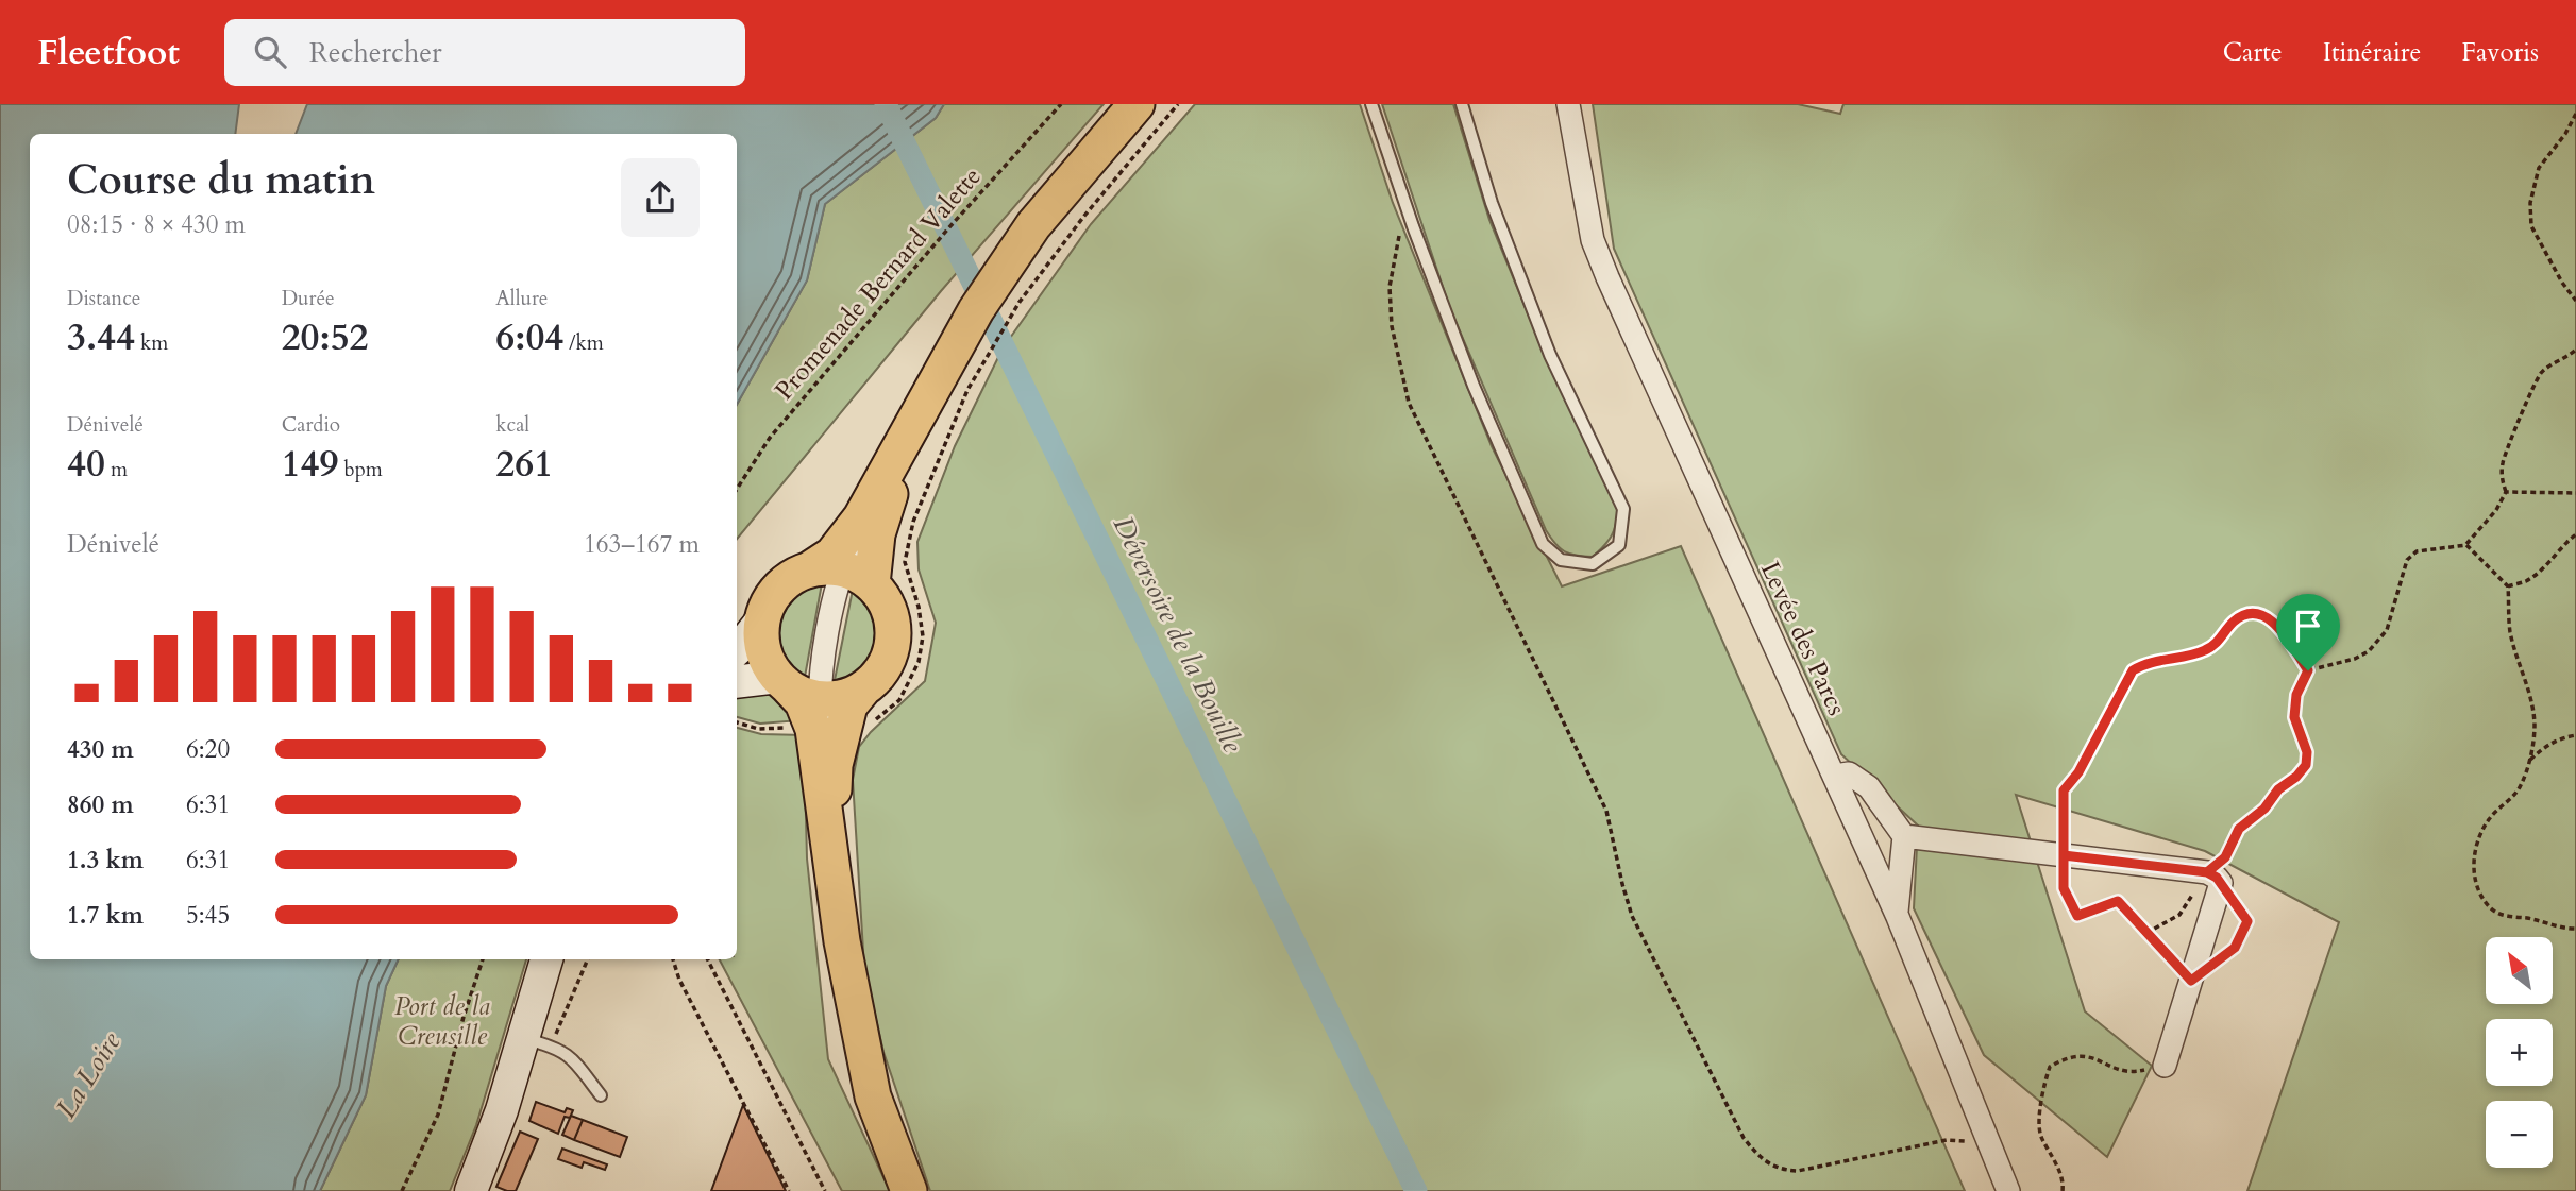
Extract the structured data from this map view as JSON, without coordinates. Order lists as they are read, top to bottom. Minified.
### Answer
{"streets":{"street":["Levée des Parcs"],"path":["Promenade Bernard Valette"]},"water":["Déversoire de la Bouille","La Loire"],"parks":["Port de la Creusille"],"north":"top left","page":{"header":"Fleetfoot","search":"Rechercher","nav":["Carte","Itinéraire","Favoris"],"heading":["Course du matin","08:15 · 8 × 430 m"],"stats":[["Distance","3.44 km"],["Durée","20:52"],["Allure","6:04 /km"],["Dénivelé","40 m"],["Cardio","149 bpm"],["kcal","261"]],"chart":["Dénivelé","163–167 m"],"list":[{"name":"430 m","note":"6:20"},{"name":"860 m","note":"6:31"},{"name":"1.3 km","note":"6:31"},{"name":"1.7 km","note":"5:45"}],"map_buttons":["+","−"]}}
